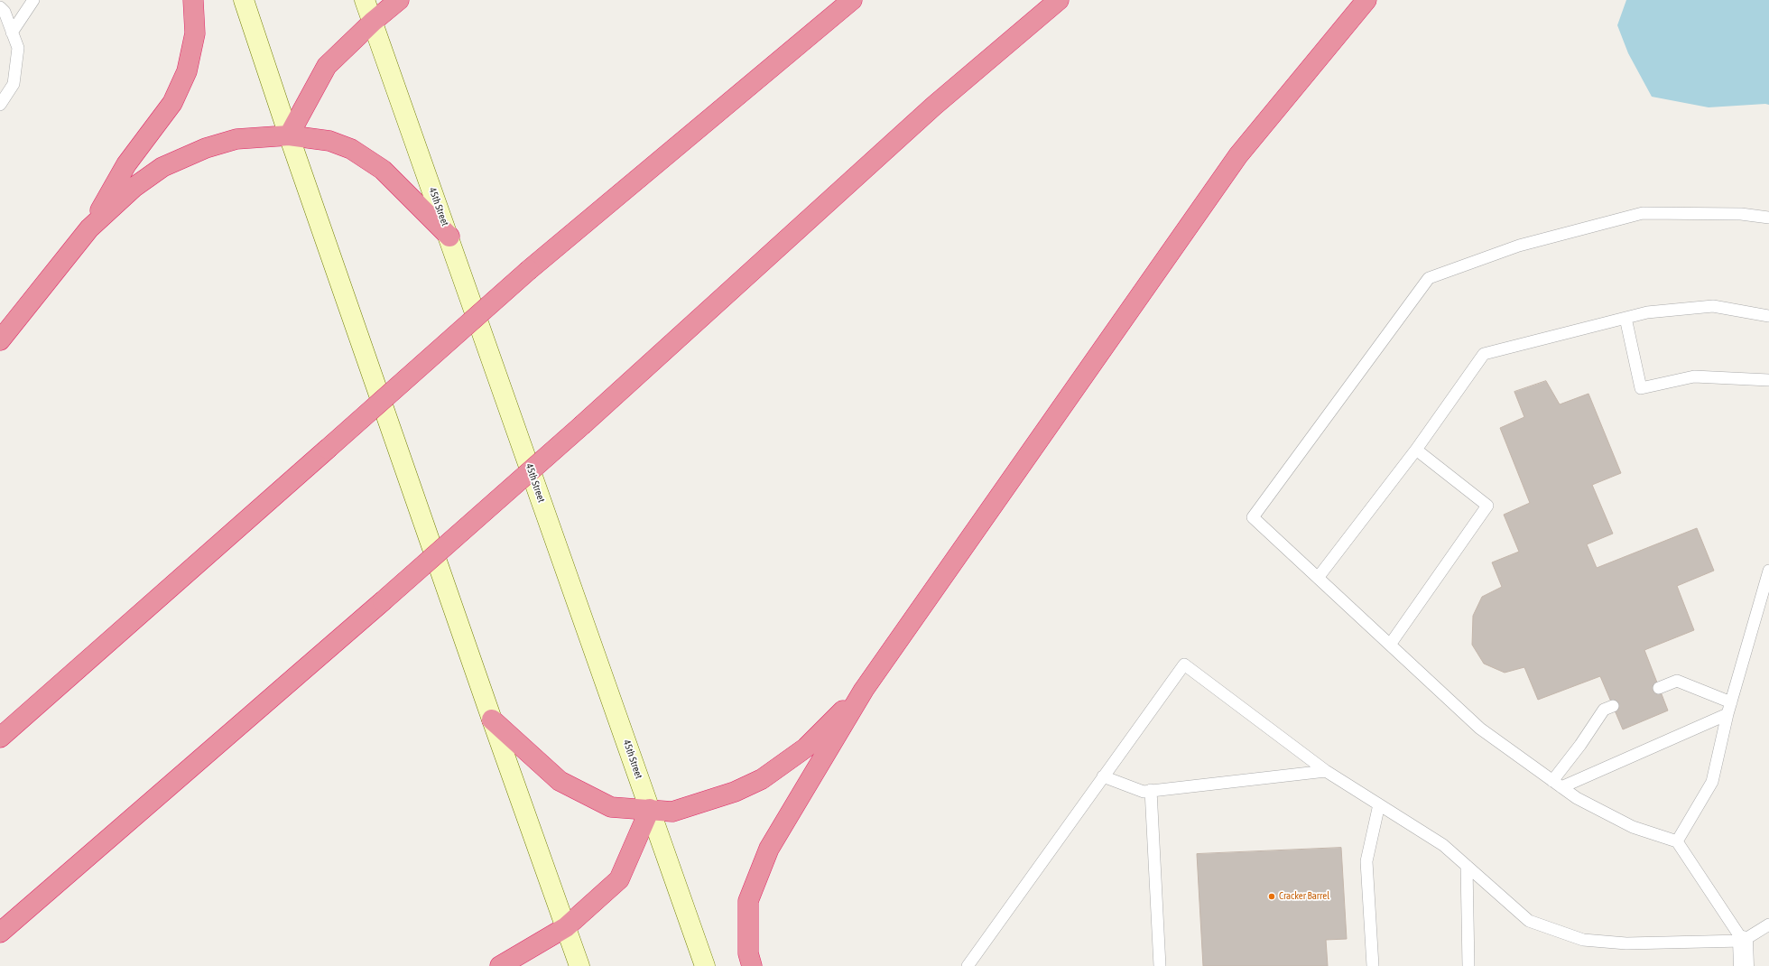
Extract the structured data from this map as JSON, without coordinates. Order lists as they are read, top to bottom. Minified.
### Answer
{"streets":{"main road":["45th Street"]},"places":["Cracker Barrel"]}
